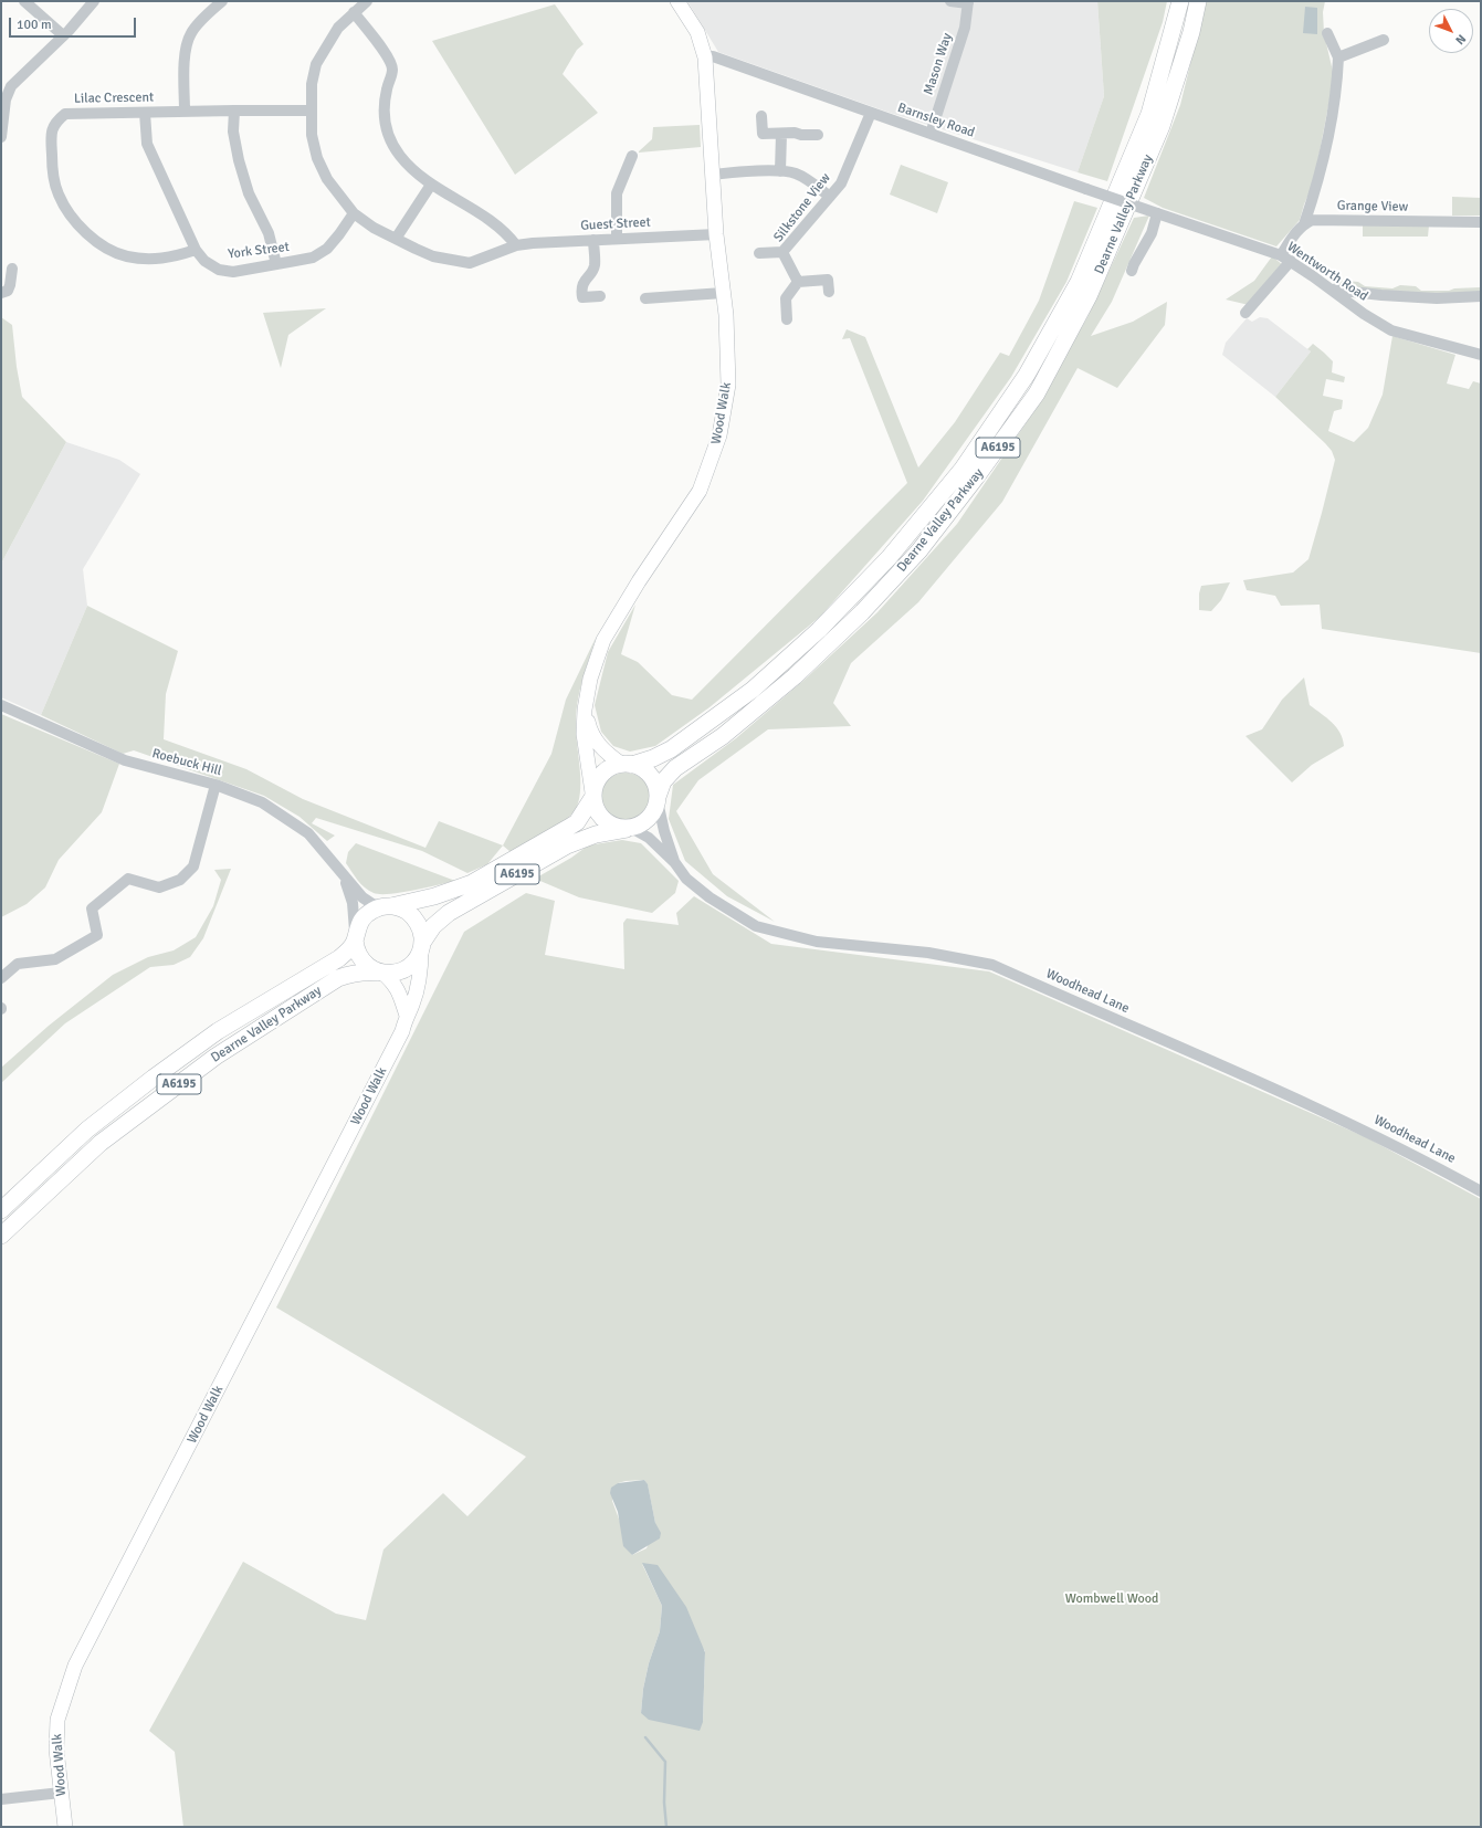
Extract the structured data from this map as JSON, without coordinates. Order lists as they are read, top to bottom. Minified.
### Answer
{"streets":{"highway":["Dearne Valley Parkway","A6195"],"main road":["Wood Walk"],"street":["Mason Way","Lilac Crescent","Barnsley Road","Grange View","Silkstone View","Guest Street","York Street","Wentworth Road","Roebuck Hill","Woodhead Lane"]},"crossings":[["Mason Way","Barnsley Road"],["Lilac Crescent","Guest Street"],["Lilac Crescent","York Street"],["Barnsley Road","Silkstone View"],["Barnsley Road","Wentworth Road"],["Barnsley Road","Wood Walk"],["Dearne Valley Parkway","Wood Walk"],["Dearne Valley Parkway","A6195"],["Dearne Valley Parkway","Roebuck Hill"],["Dearne Valley Parkway","Woodhead Lane"],["Guest Street","York Street"],["Guest Street","Wood Walk"],["Wood Walk","A6195"],["Wood Walk","Roebuck Hill"],["Wood Walk","Woodhead Lane"],["A6195","Roebuck Hill"],["A6195","Woodhead Lane"]],"parks":["Wombwell Wood"],"scale_bar":"100 m","north":"bottom right"}
